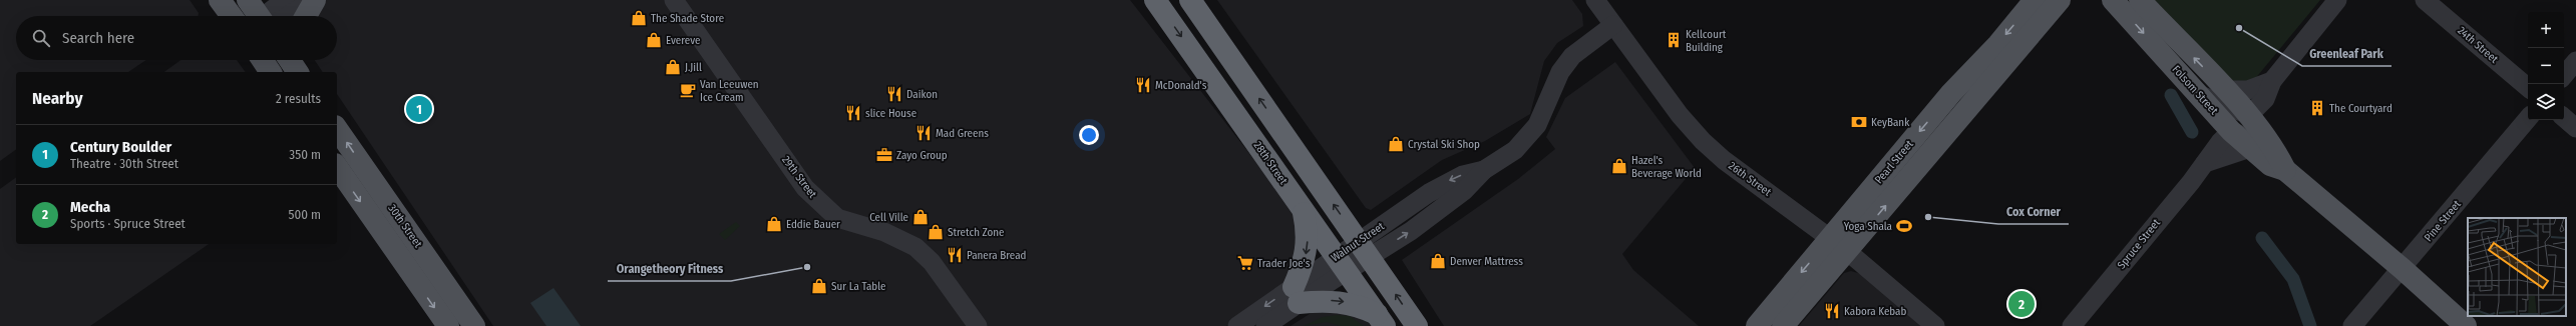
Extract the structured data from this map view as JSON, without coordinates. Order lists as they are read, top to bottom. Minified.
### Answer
{"streets":{"highway":["28th Street"],"main road":["Folsom Street","Pearl Street","30th Street"],"street":["24th Street","29th Street","26th Street","Pine Street","Walnut Street","Spruce Street"]},"crossings":[["Folsom Street","Pine Street"],["Folsom Street","Spruce Street"],["Pearl Street","26th Street"],["28th Street","Walnut Street"],["26th Street","Walnut Street"]],"places":{"shop":["The Shade Store","Evereve","J.Jill","Crystal Ski Shop","Hazel's Beverage World","Cell Ville","Eddie Bauer","Stretch Zone","Denver Mattress","Sur La Table"],"other":["Greenleaf Park","Cox Corner","Orangetheory Fitness"],"building":["Kellcourt Building","The Courtyard"],"restaurant":["McDonald's","Daikon","slice House","Mad Greens","Panera Bread","Kabora Kebab"],"cafe":["Van Leeuwen Ice Cream"],"bank":["KeyBank"],"office":["Zayo Group"],"sports":["Yoga Shala"],"supermarket":["Trader Joe's"]},"page":{"map_buttons":["+","−"],"search":"Search here","heading":["Nearby","2 results"],"pins":["1","2"],"list":[{"mark":"1","name":"Century Boulder","note":"Theatre · 30th Street","value":"350 m"},{"mark":"2","name":"Mecha","note":"Sports · Spruce Street","value":"500 m"}]}}
